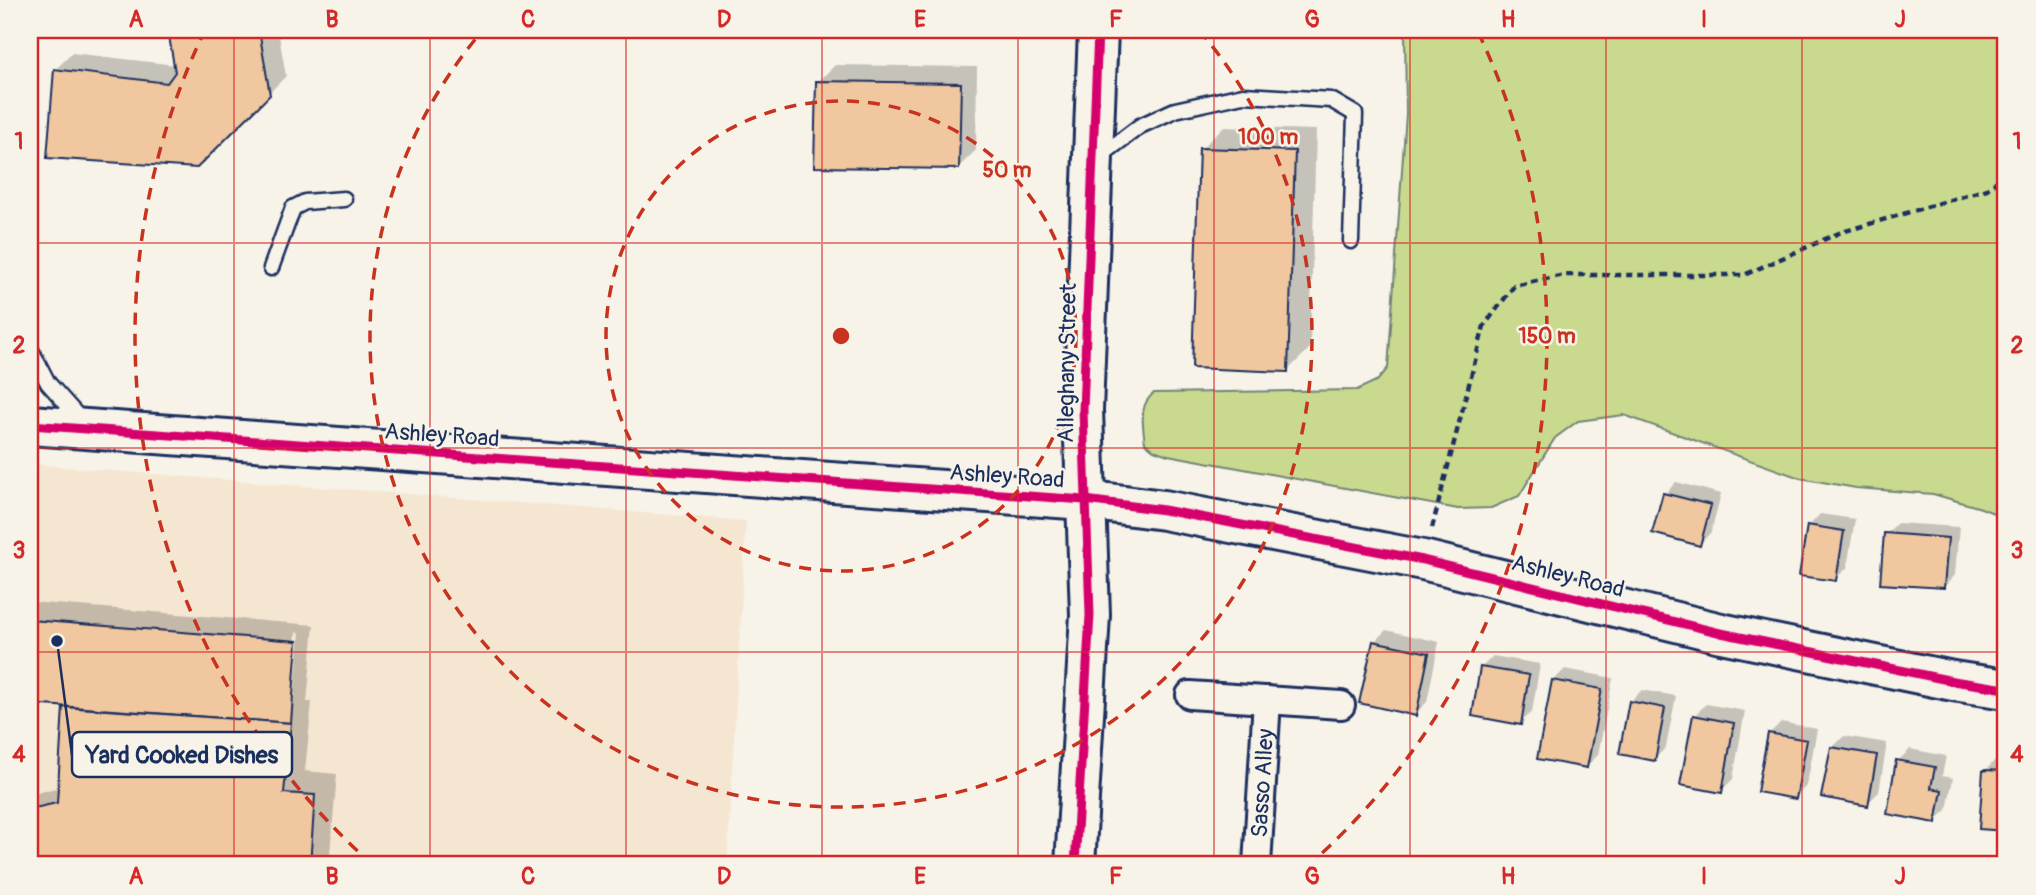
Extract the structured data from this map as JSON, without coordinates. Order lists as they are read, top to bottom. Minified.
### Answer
{"streets":{"street":["Alleghany Street","Ashley Road","Sasso Alley"]},"crossings":[["Alleghany Street","Ashley Road"]],"places":["Yard Cooked Dishes"],"grid":{"columns":["A","B","C","D","E","F","G","H","I","J"],"rows":["1","2","3","4"]},"rings":["100 m","50 m","150 m"]}
